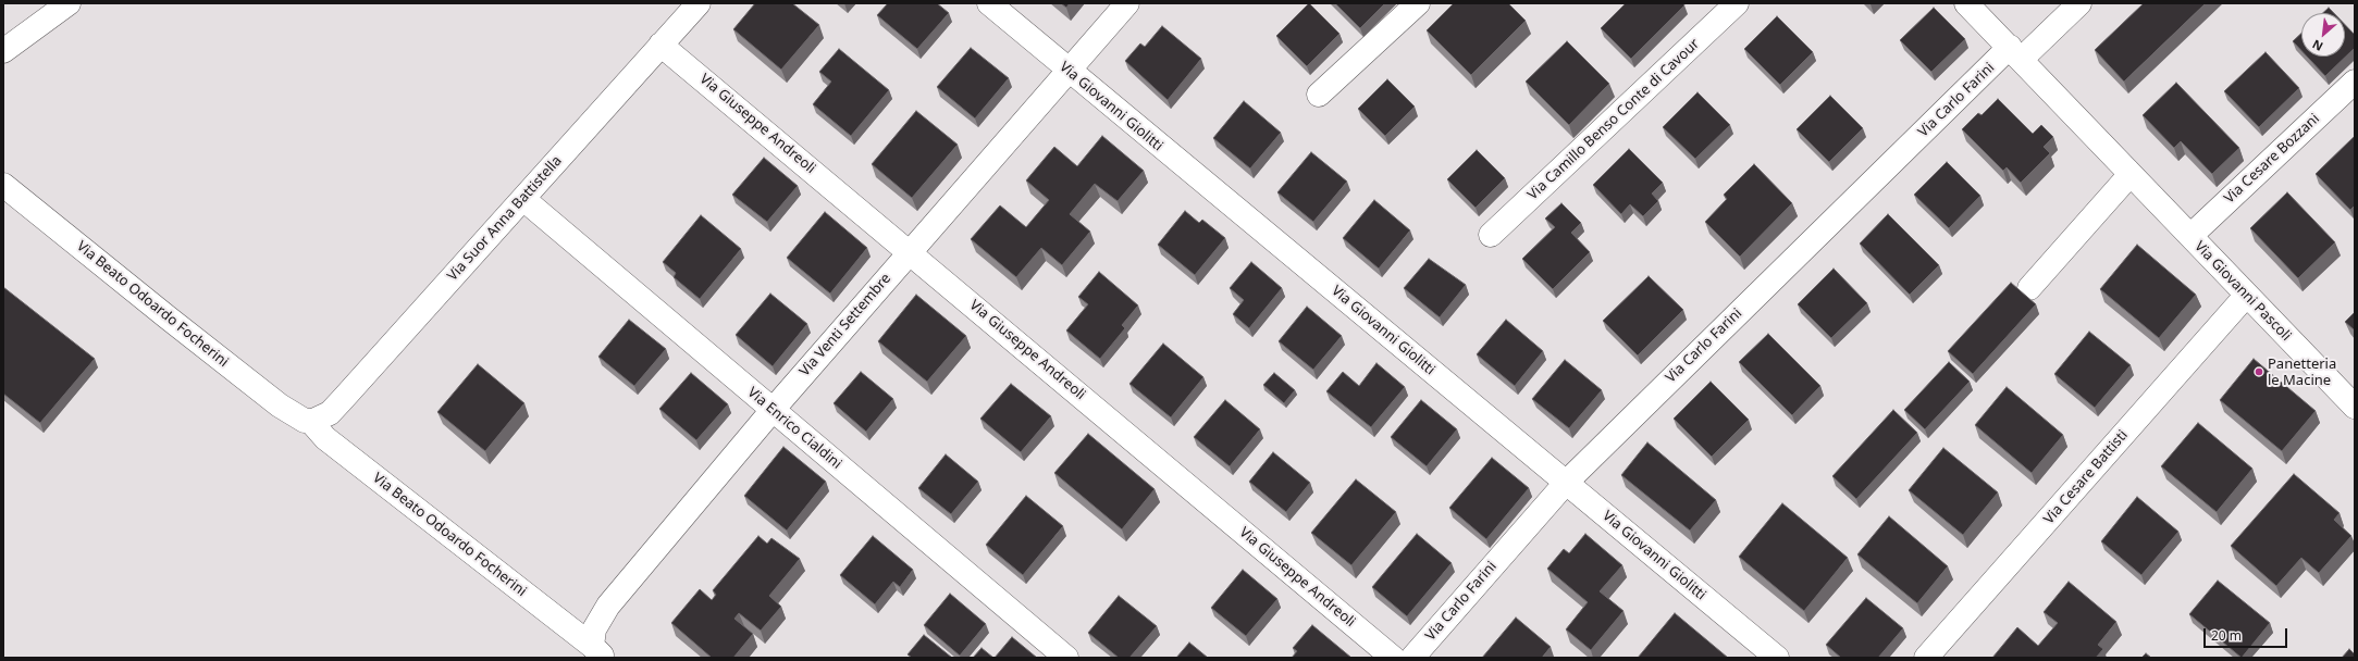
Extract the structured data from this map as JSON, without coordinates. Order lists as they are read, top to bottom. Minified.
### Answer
{"streets":{"street":["Via Carlo Farini","Via Giovanni Giolitti","Via Camillo Benso Conte di Cavour","Via Giuseppe Andreoli","Via Cesare Bozzani","Via Suor Anna Battistella","Via Giovanni Pascoli","Via Beato Odoardo Focherini","Via Venti Settembre","Via Enrico Cialdini","Via Cesare Battisti"]},"crossings":[["Via Carlo Farini","Via Giovanni Giolitti"],["Via Carlo Farini","Via Giovanni Pascoli"],["Via Giovanni Giolitti","Via Venti Settembre"],["Via Giuseppe Andreoli","Via Suor Anna Battistella"],["Via Giuseppe Andreoli","Via Venti Settembre"],["Via Cesare Bozzani","Via Giovanni Pascoli"],["Via Suor Anna Battistella","Via Beato Odoardo Focherini"],["Via Suor Anna Battistella","Via Enrico Cialdini"],["Via Giovanni Pascoli","Via Cesare Battisti"],["Via Beato Odoardo Focherini","Via Venti Settembre"],["Via Venti Settembre","Via Enrico Cialdini"]],"places":["Panetteria le Macine"],"scale_bar":"20 m","north":"bottom left"}
